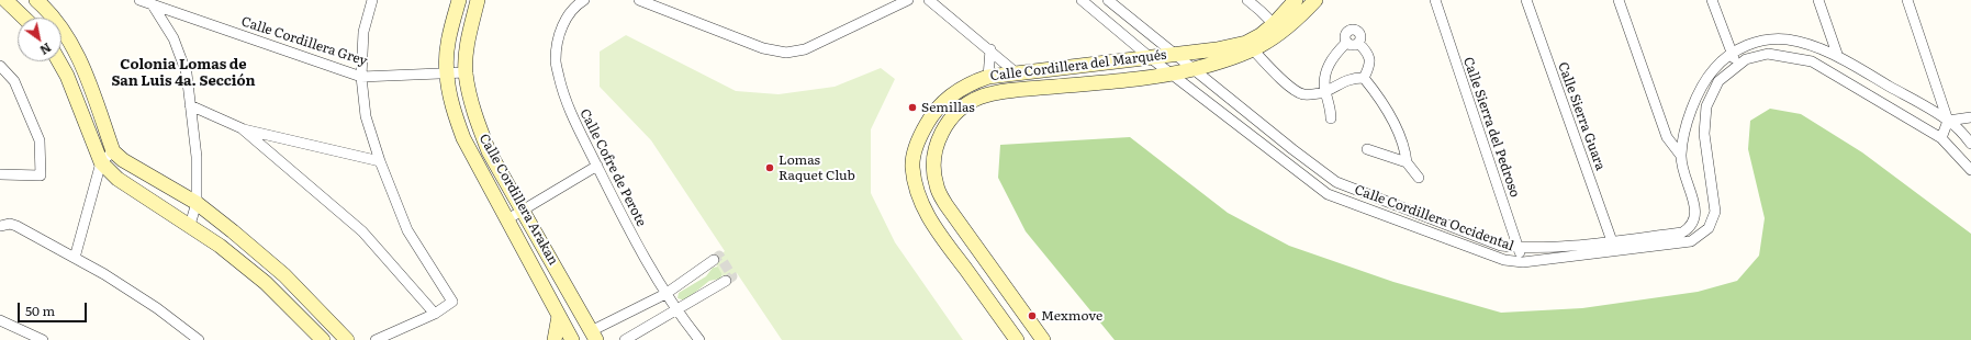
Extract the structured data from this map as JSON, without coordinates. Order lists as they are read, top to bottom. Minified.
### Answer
{"streets":{"street":["Calle Cordillera Grey","Calle Cordillera del Marqués","Calle Sierra Guara","Calle Sierra del Pedroso","Calle Cofre de Perote","Calle Cordillera Arakan","Calle Cordillera Occidental"]},"crossings":[["Calle Cordillera Grey","Calle Cordillera Arakan"],["Calle Cordillera del Marqués","Calle Cordillera Occidental"],["Calle Sierra Guara","Calle Cordillera Occidental"],["Calle Sierra del Pedroso","Calle Cordillera Occidental"]],"districts":["Colonia Lomas de San Luis 4a. Sección"],"places":["Semillas","Lomas Raquet Club","Mexmove"],"scale_bar":"50 m","north":"bottom right"}
